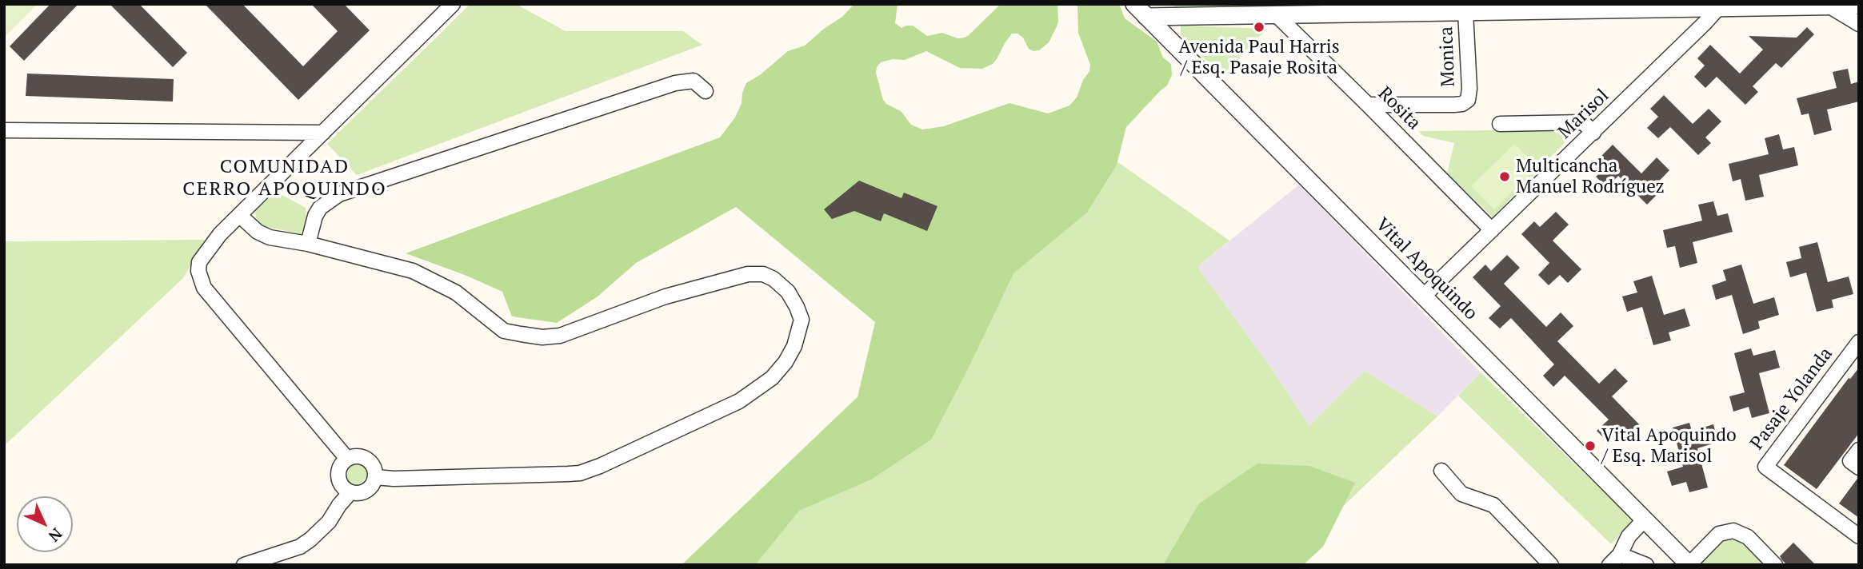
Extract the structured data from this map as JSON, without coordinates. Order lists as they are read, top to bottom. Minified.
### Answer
{"streets":{"street":["Monica","Rosita","Marisol","Vital Apoquindo","Pasaje Yolanda"]},"crossings":[["Monica","Rosita"],["Rosita","Marisol"],["Marisol","Vital Apoquindo"]],"districts":["COMUNIDAD CERRO APOQUINDO"],"places":["Avenida Paul Harris / Esq. Pasaje Rosita","Multicancha Manuel Rodríguez","Vital Apoquindo / Esq. Marisol"],"north":"bottom right"}
